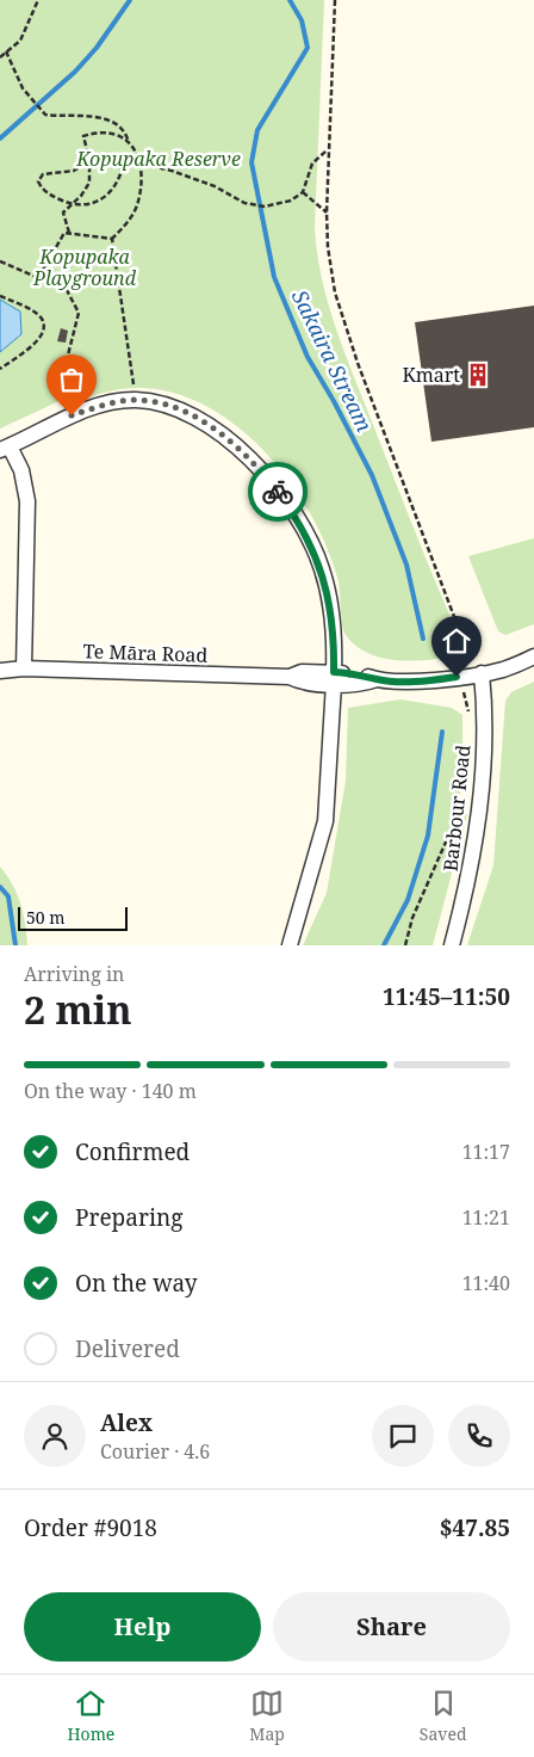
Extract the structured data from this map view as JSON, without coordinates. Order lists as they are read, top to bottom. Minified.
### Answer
{"streets":{"street":["Te Māra Road","Barbour Road"]},"crossings":[["Te Māra Road","Barbour Road"]],"water":["Sakaira Stream"],"parks":["Kopupaka Reserve","Kopupaka Playground"],"places":{"building":["Kmart"]},"scale_bar":"50 m","page":{"scale":"50 m","heading":["2 min","Arriving in","11:45–11:50"],"panel":["Alex","Courier · 4.6","Order #9018","$47.85"],"bar":"On the way · 140 m","list":[["Confirmed","11:17"],["Preparing","11:21"],["On the way","11:40"],"Delivered"],"buttons":["Help","Share"],"tabs":["Home","Map","Saved"]}}
